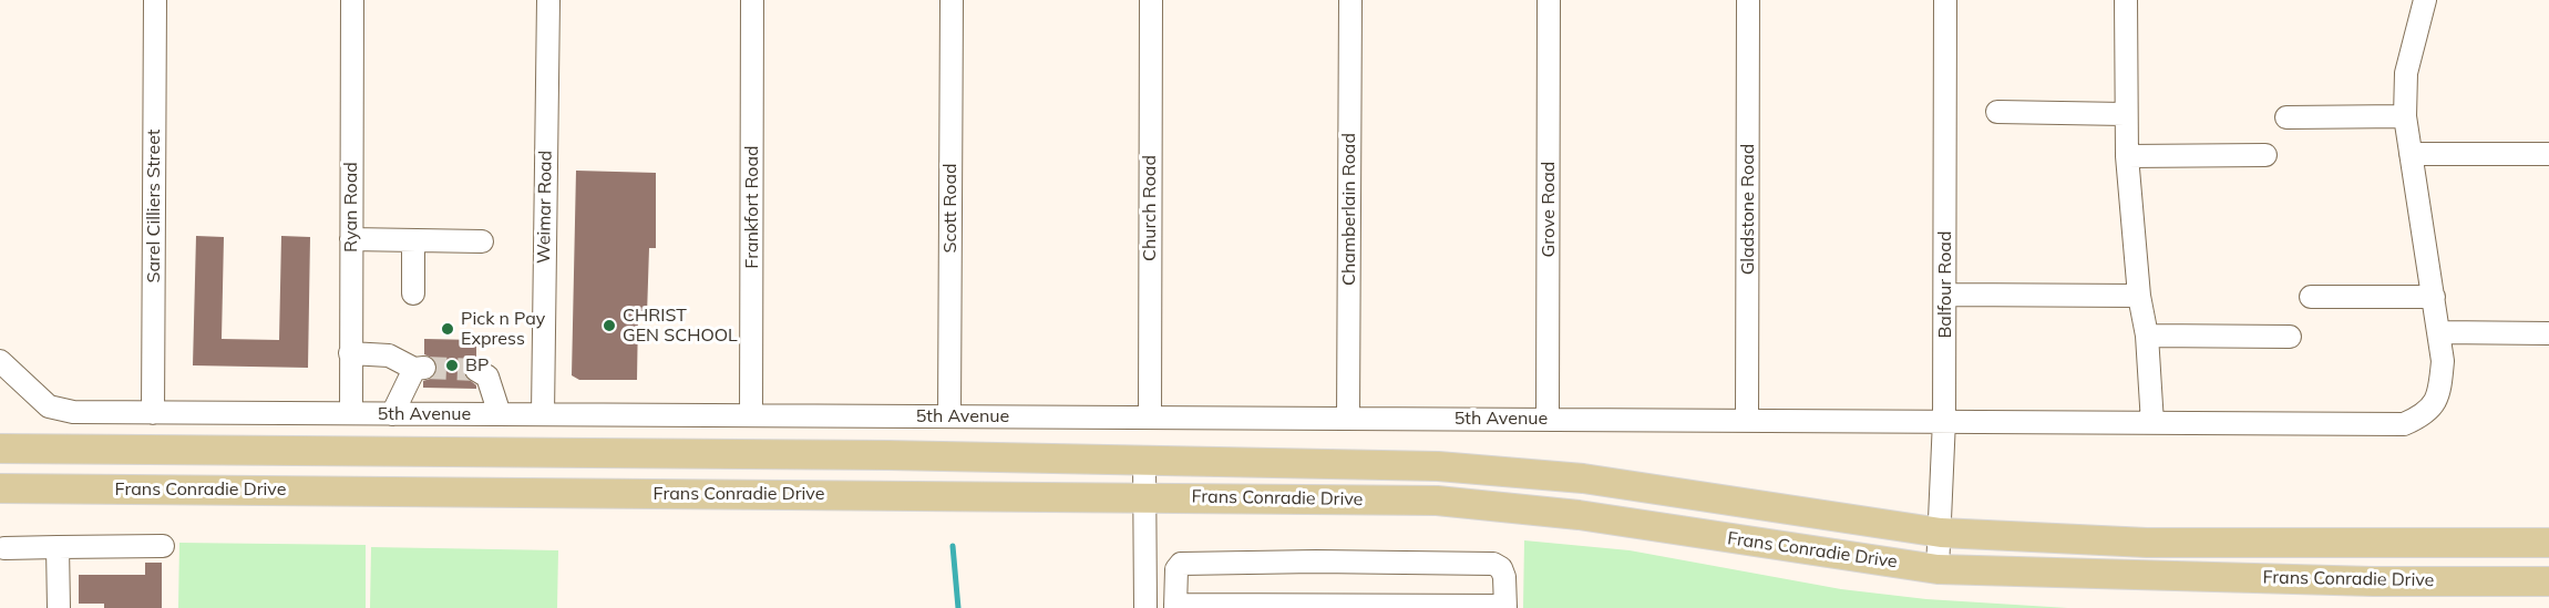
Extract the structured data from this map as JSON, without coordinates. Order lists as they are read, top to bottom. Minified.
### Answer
{"streets":{"main road":["Frans Conradie Drive"],"street":["Sarel Cilliers Street","Ryan Road","Weimar Road","Frankfort Road","Scott Road","Church Road","Chamberlain Road","Grove Road","Gladstone Road","Balfour Road","5th Avenue"]},"crossings":[["Sarel Cilliers Street","5th Avenue"],["Ryan Road","5th Avenue"],["Weimar Road","5th Avenue"],["Frankfort Road","5th Avenue"],["Scott Road","5th Avenue"],["Church Road","5th Avenue"],["Chamberlain Road","5th Avenue"],["Grove Road","5th Avenue"],["Gladstone Road","5th Avenue"],["Balfour Road","5th Avenue"],["Balfour Road","Frans Conradie Drive"]],"places":["CHRIST GEN SCHOOL","Pick n Pay Express","BP"]}
